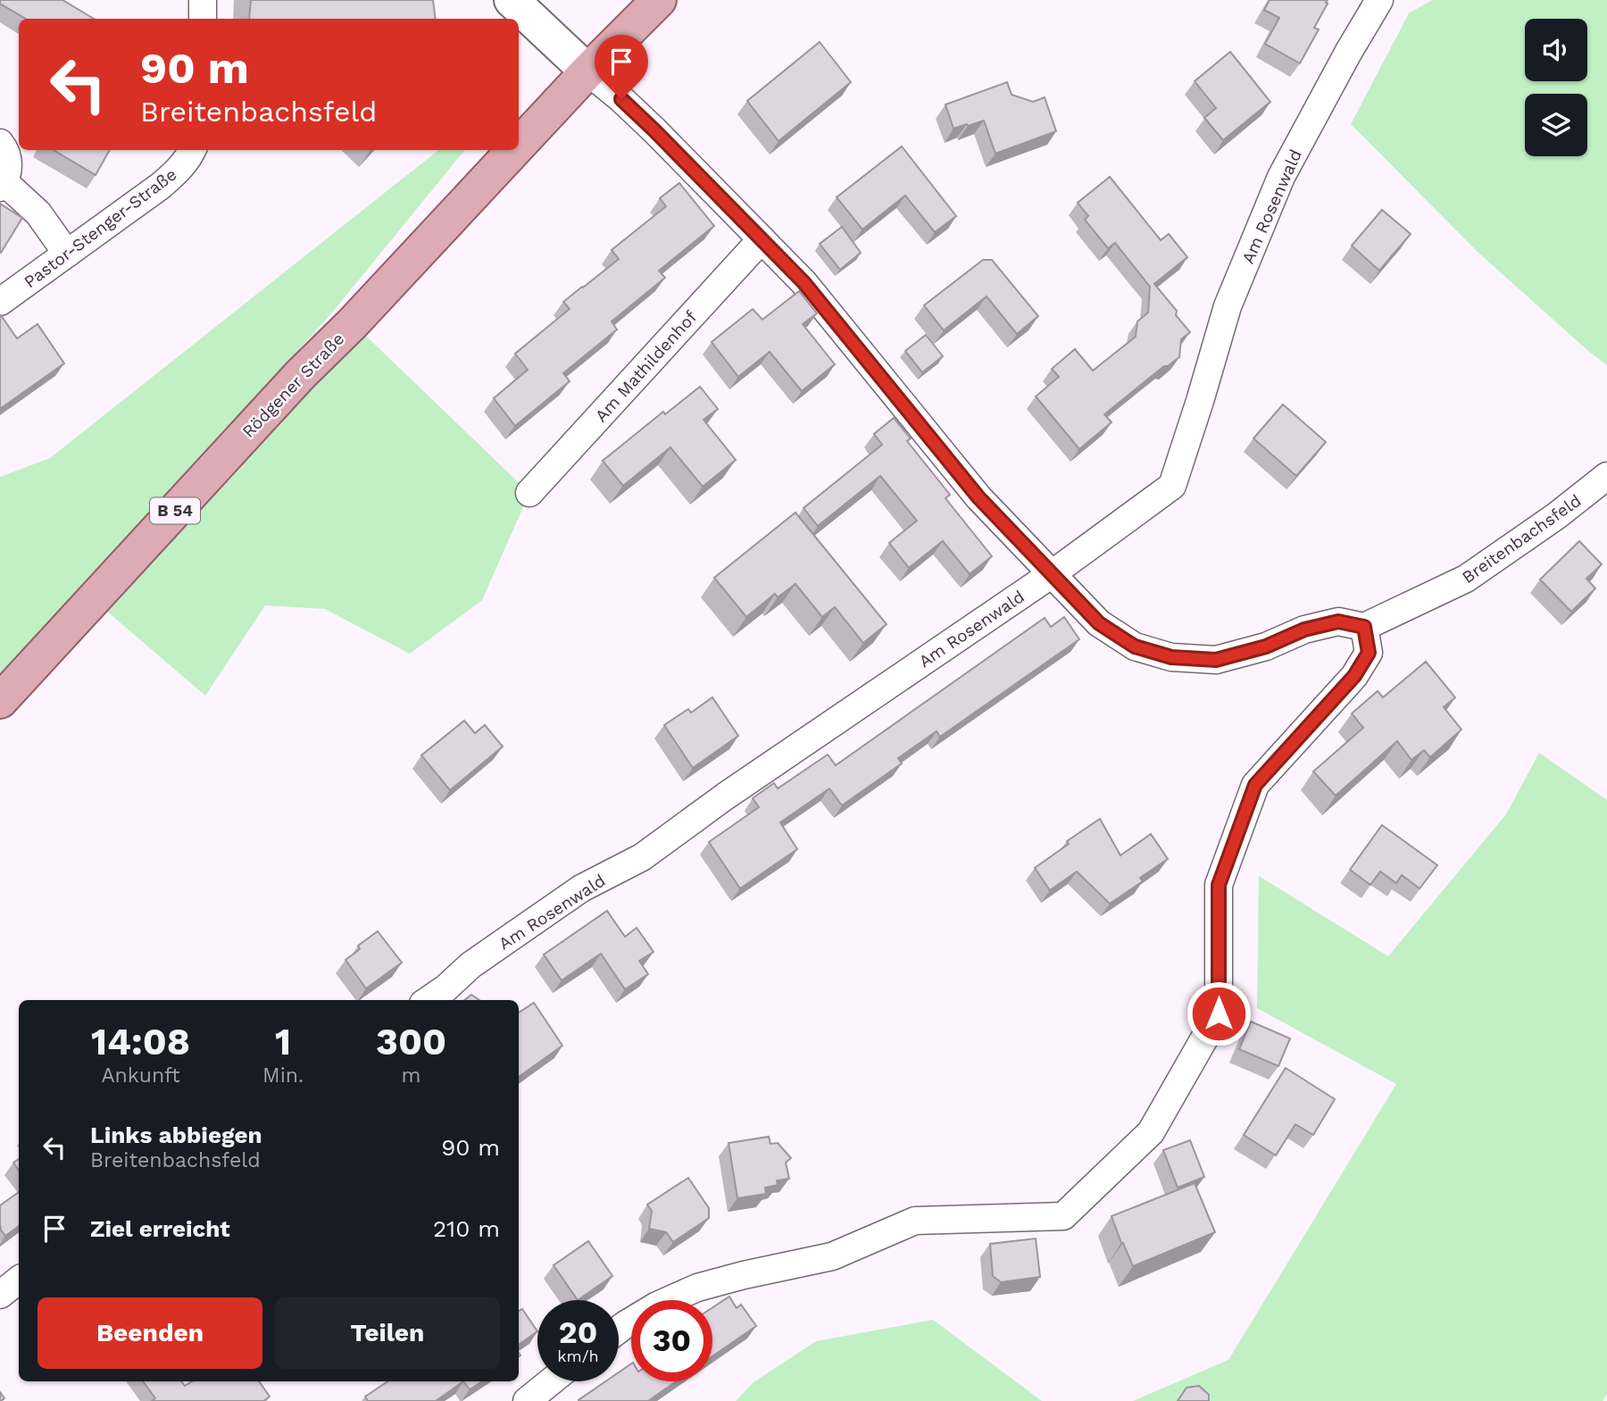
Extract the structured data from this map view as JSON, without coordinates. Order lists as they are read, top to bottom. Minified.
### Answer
{"streets":{"main road":["Rödgener Straße","B 54"],"street":["Am Rosenwald","Pastor-Stenger-Straße","Am Mathildenhof","Breitenbachsfeld"]},"page":{"turn":["90 m","Breitenbachsfeld"],"eta":["14:08","Ankunft","1","Min.","300","m"],"list":[{"name":"Links abbiegen","note":"Breitenbachsfeld","value":"90 m"},{"name":"Ziel erreicht","value":"210 m"}],"buttons":["Beenden","Teilen"],"speed":"20 km/h","limit":"30"}}
